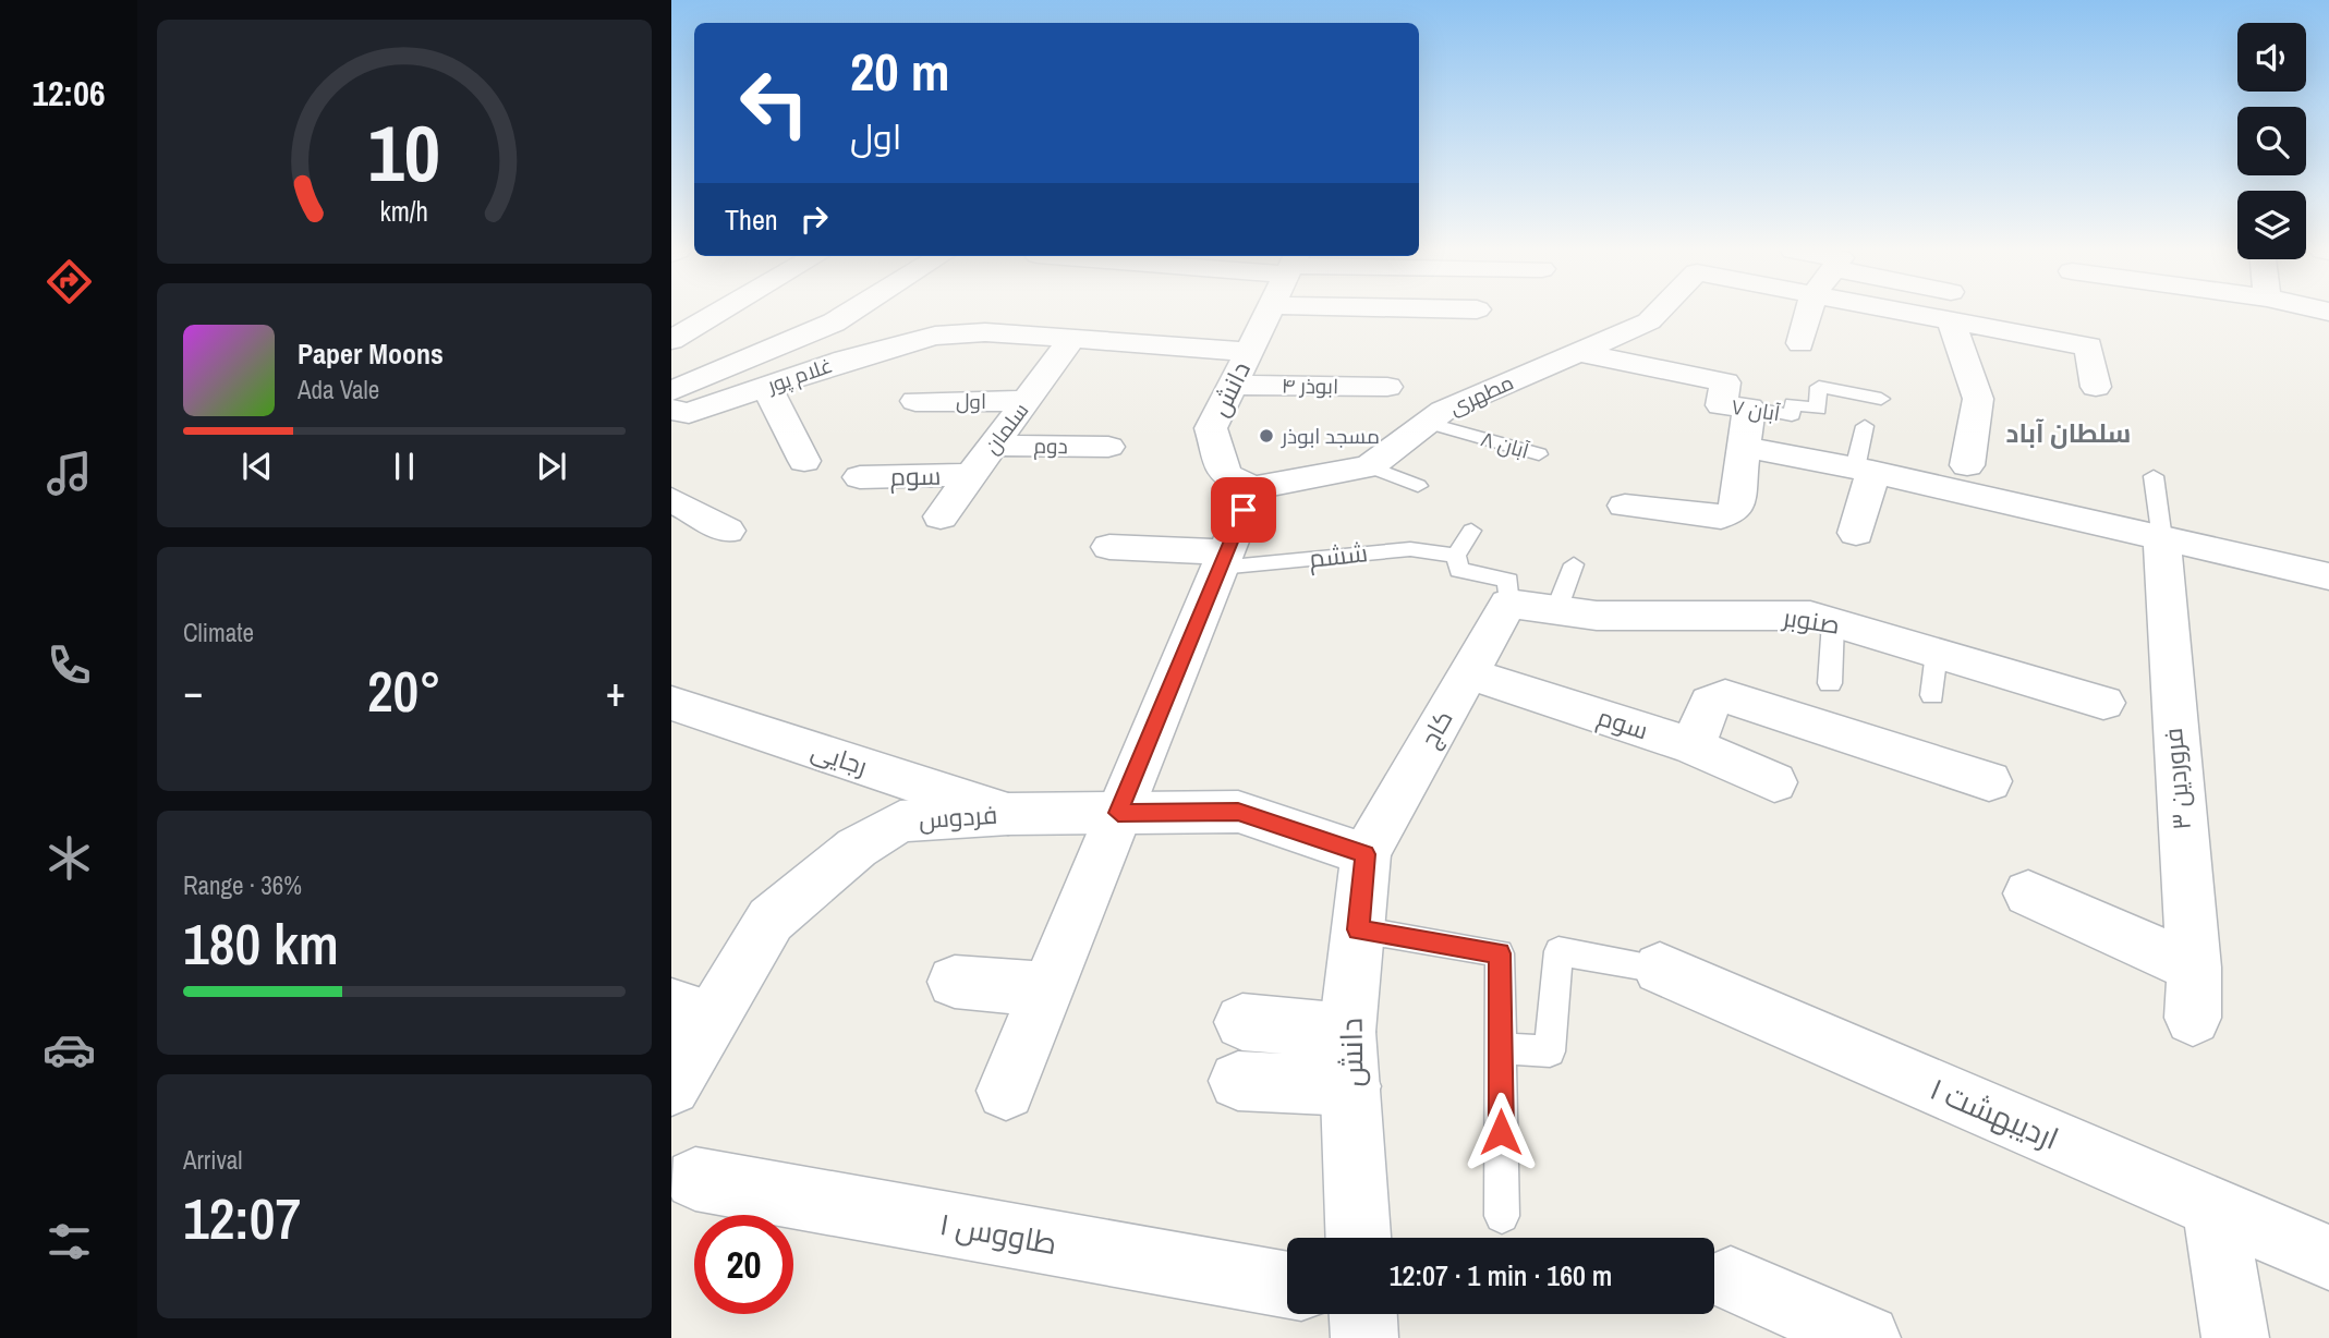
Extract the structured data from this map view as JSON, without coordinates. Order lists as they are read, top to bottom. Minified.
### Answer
{"streets":{"street":["غلام پور","ابوذر ۴","دانش","مطهری","اول","آبان ۷","سلمان","دوم","سوم","صنوبر","کاج","رجایی","فروردین ۳","فردوس","اردیبهشت ۱","طاووس ۱"],"lane":["آبان ۸","ششم"]},"crossings":[["غلام پور","دانش"],["غلام پور","سلمان"],["ابوذر ۴","دانش"],["دانش","مطهری"],["دانش","کاج"],["دانش","فردوس"],["مطهری","آبان ۷"],["مطهری","آبان ۸"],["اول","سلمان"],["سلمان","دوم"],["سلمان","سوم"],["سوم","کاج"],["صنوبر","کاج"],["کاج","فردوس"],["رجایی","فردوس"]],"districts":["سلطان آباد"],"places":["مسجد ابوذر"],"page":{"tabs":"12:06","turn":["20 m","اول"],"then":"Then","song":["Paper Moons","Ada Vale"],"tile":["Climate",["Range · 36%","180 km"],["Arrival","12:07"]],"heat":["−","20°","+"],"limit":"20","trip":"12:07 · 1 min · 160 m","gauge":["10","km/h"]}}
